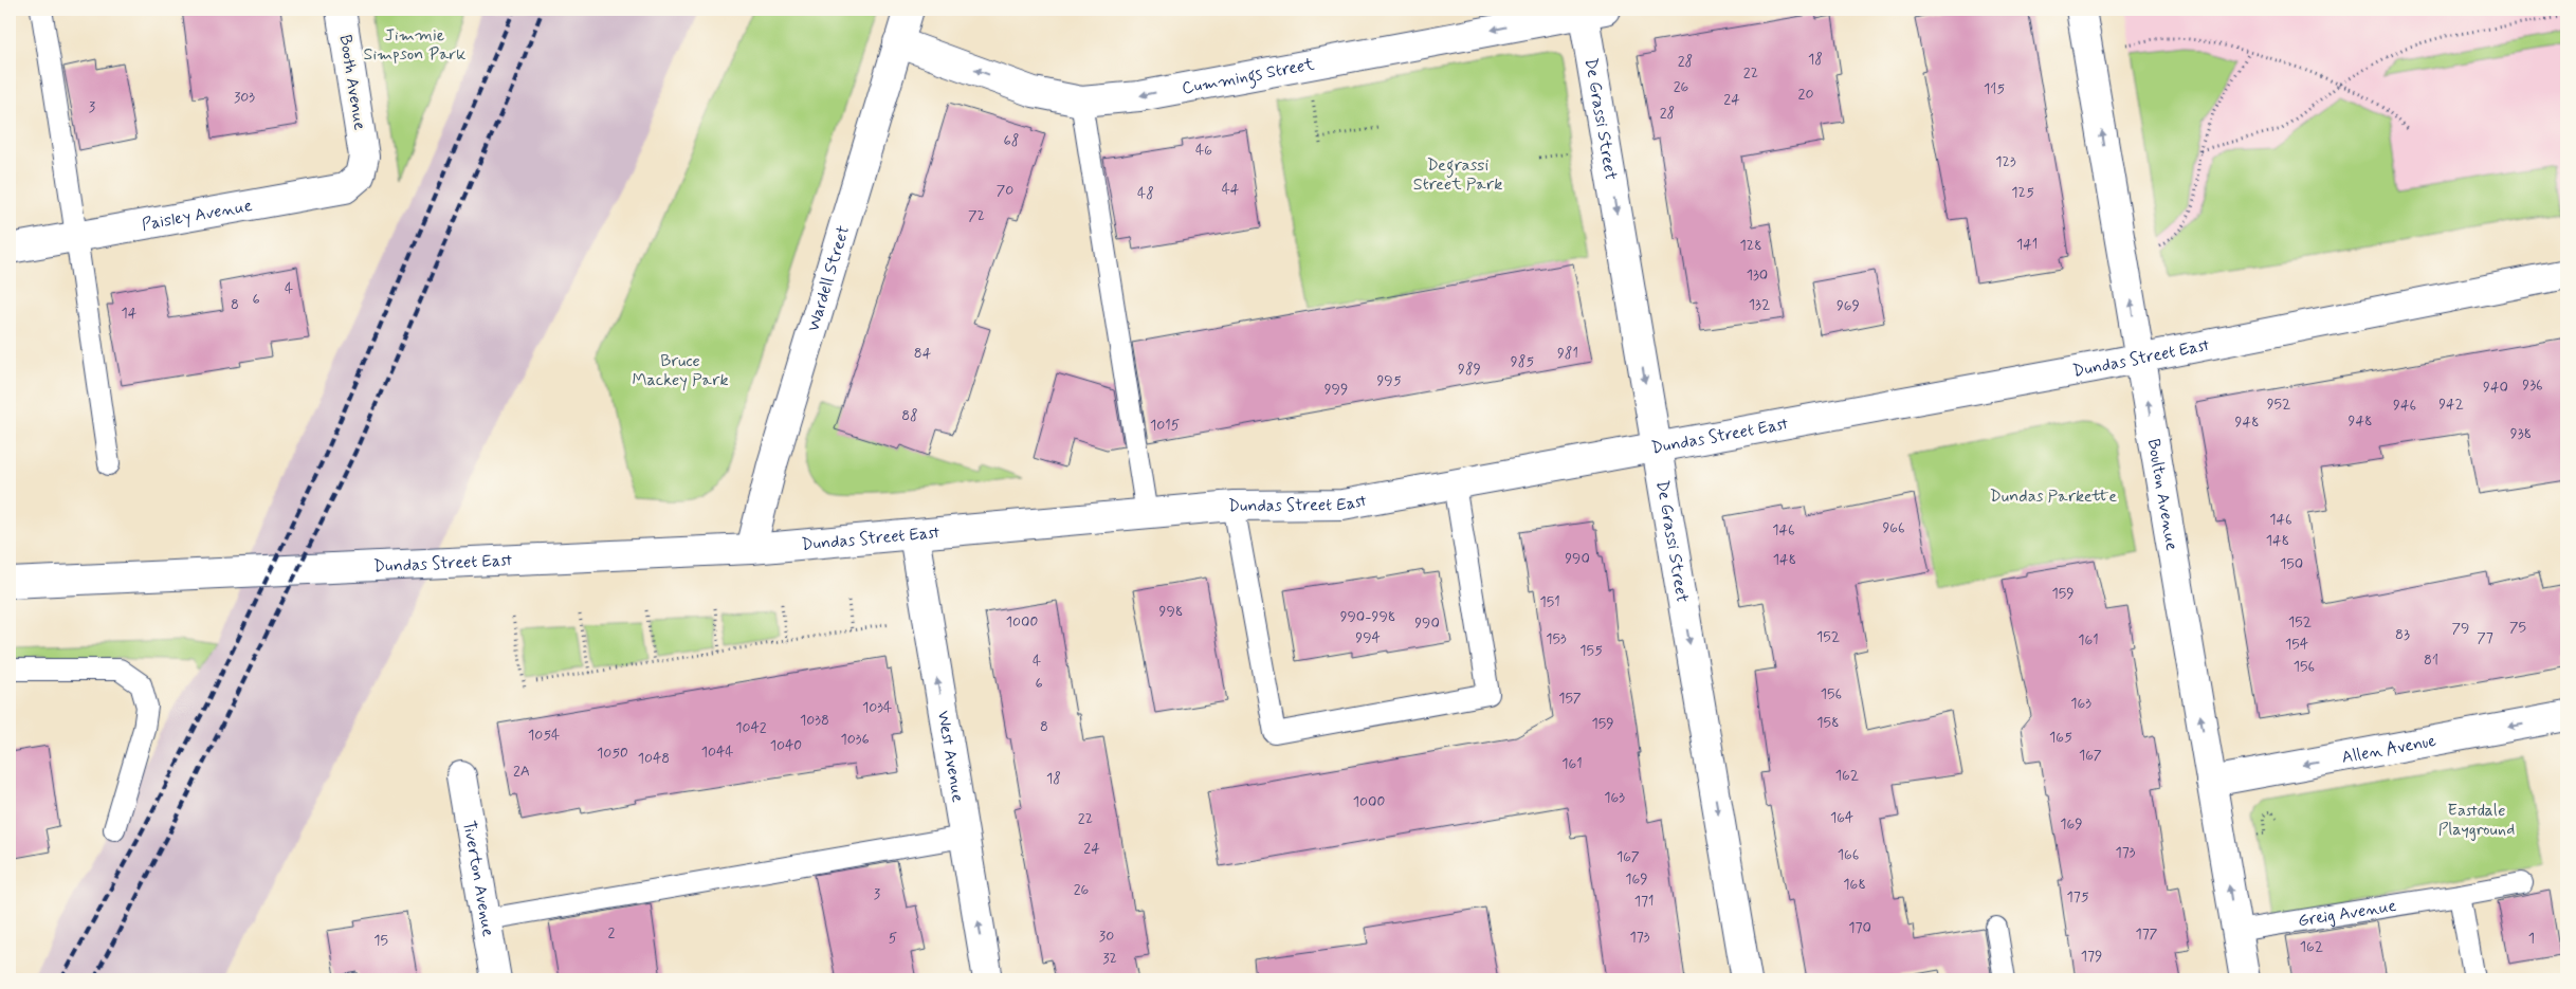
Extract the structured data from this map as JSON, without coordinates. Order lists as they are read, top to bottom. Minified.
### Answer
{"streets":{"street":["Cummings Street","Booth Avenue","De Grassi Street","Paisley Avenue","Wardell Street","Dundas Street East","Boulton Avenue","Allen Avenue","West Avenue","Tiverton Avenue"],"lane":["Greig Avenue"]},"crossings":[["Cummings Street","De Grassi Street"],["Cummings Street","Wardell Street"],["Booth Avenue","Paisley Avenue"],["De Grassi Street","Dundas Street East"],["Wardell Street","Dundas Street East"],["Dundas Street East","Boulton Avenue"],["Dundas Street East","West Avenue"],["Boulton Avenue","Allen Avenue"],["Boulton Avenue","Greig Avenue"]],"one_way":["Cummings Street","De Grassi Street","Boulton Avenue","Allen Avenue","West Avenue"],"parks":["Jimmie Simpson Park","Degrassi Street Park","Bruce Mackey Park","Dundas Parkette","Eastdale Playground"],"house_numbers":["18","28","22","26","115","20","303","24","3","28","68","46","123","44","70","125","48","72","141","128","130","4","6","8","132","969","14","84","981","985","989","995","936","940","999","952","942","946","88","948","948","1015","938","146","966","146","148","990","148","150","159","151","998","990-998","1000","152","990","75","79","83","152","994","77","153","161","154","155","81","4","156","6","156","157","163","1034","1038","158","159","8","1042","1054","165","1036","1040","1044","1050","167","1048","161","2A","162","18","163","1000","164","22","169","24","173","166","167","169","168","26","3","175","171","170","2","177","30","173","5","1","15","162","179","32"]}
